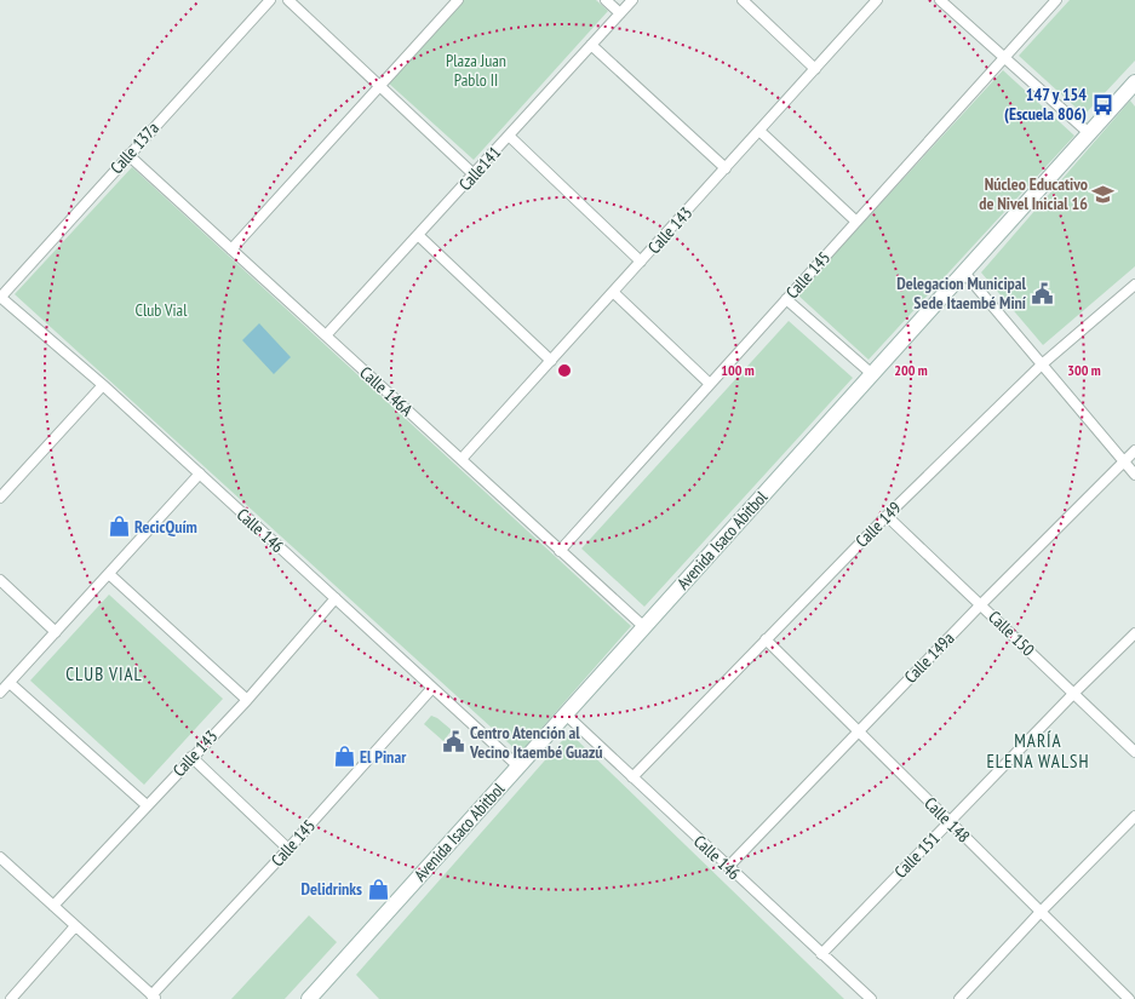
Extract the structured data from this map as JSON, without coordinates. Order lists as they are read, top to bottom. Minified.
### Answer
{"streets":{"main road":["Avenida Isaco Abitbol"],"street":["Calle 137a","Calle141","Calle 143","Calle 145","Calle 146A","Calle 149","Calle 146","Calle 150","Calle 149a","Calle 148","Calle 151"]},"crossings":[["Calle 137a","Calle 146A"],["Calle 137a","Calle 146"],["Calle141","Calle 146A"],["Calle 143","Calle 146A"],["Calle 143","Calle 146"],["Calle 145","Calle 146A"],["Calle 145","Calle 146"],["Calle 146A","Avenida Isaco Abitbol"],["Calle 149","Calle 146"],["Calle 149","Calle 150"],["Calle 149","Calle 148"],["Calle 146","Avenida Isaco Abitbol"],["Calle 146","Calle 149a"],["Calle 146","Calle 151"],["Calle 150","Calle 149a"],["Calle 150","Calle 151"],["Calle 149a","Calle 148"],["Calle 148","Calle 151"]],"districts":["CLUB VIAL","MARÍA ELENA WALSH"],"parks":["Plaza Juan Pablo II","Club Vial"],"places":{"bus stop":["147 y 154 (Escuela 806)"],"school or university":["Núcleo Educativo de Nivel Inicial 16"],"public building":["Delegacion Municipal Sede Itaembé Miní","Centro Atención al Vecino Itaembé Guazú"],"shop":["RecicQuím","El Pinar","Delidrinks"]},"rings":["100 m","200 m","300 m"]}
